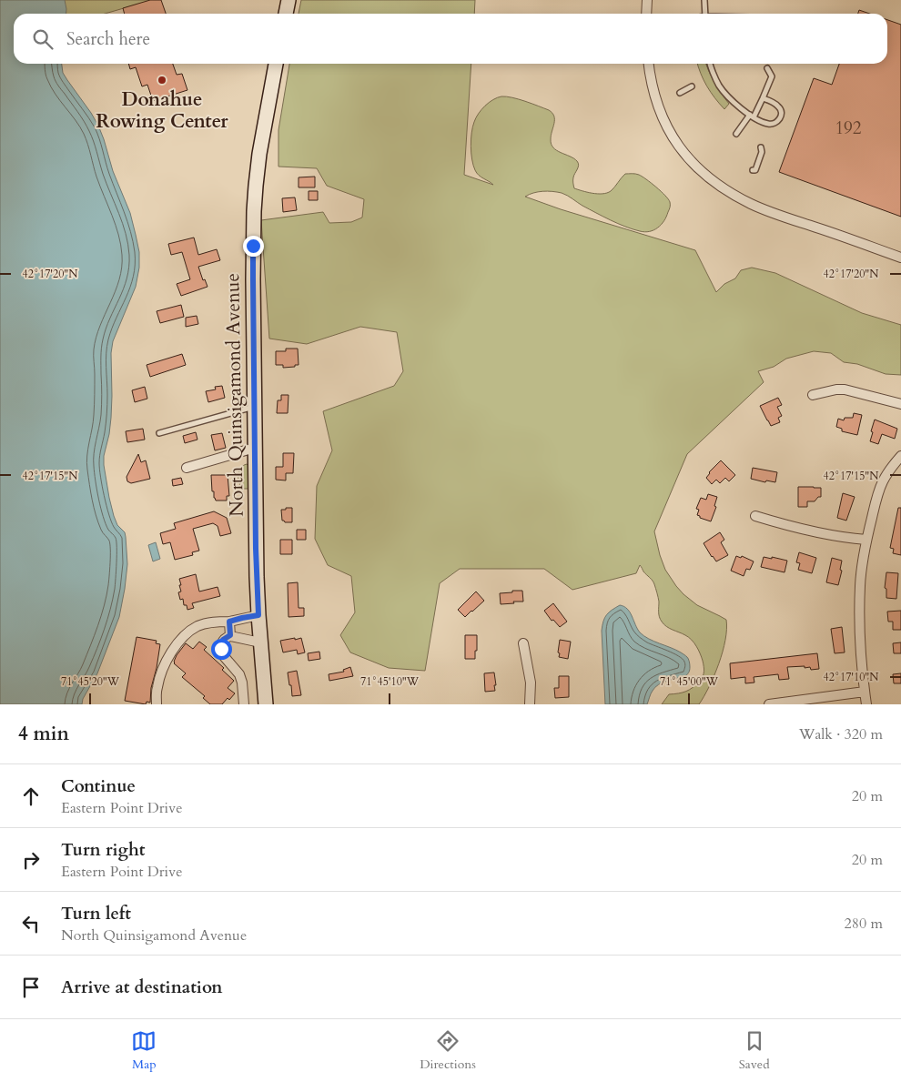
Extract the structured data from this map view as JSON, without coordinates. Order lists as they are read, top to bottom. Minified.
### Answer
{"streets":{"main road":["North Quinsigamond Avenue"]},"places":["Donahue Rowing Center"],"house_numbers":["192"],"page":{"search":"Search here","heading":["4 min","Walk · 320 m"],"list":[["Continue","Eastern Point Drive","20 m"],["Turn right","Eastern Point Drive","20 m"],["Turn left","North Quinsigamond Avenue","280 m"],"Arrive at destination"],"nav":["Map","Directions","Saved"]},"coordinates":["42°17'20\"N","42°17'15\"N","42°17'10\"N","71°45'20\"W","71°45'10\"W","71°45'00\"W"]}
